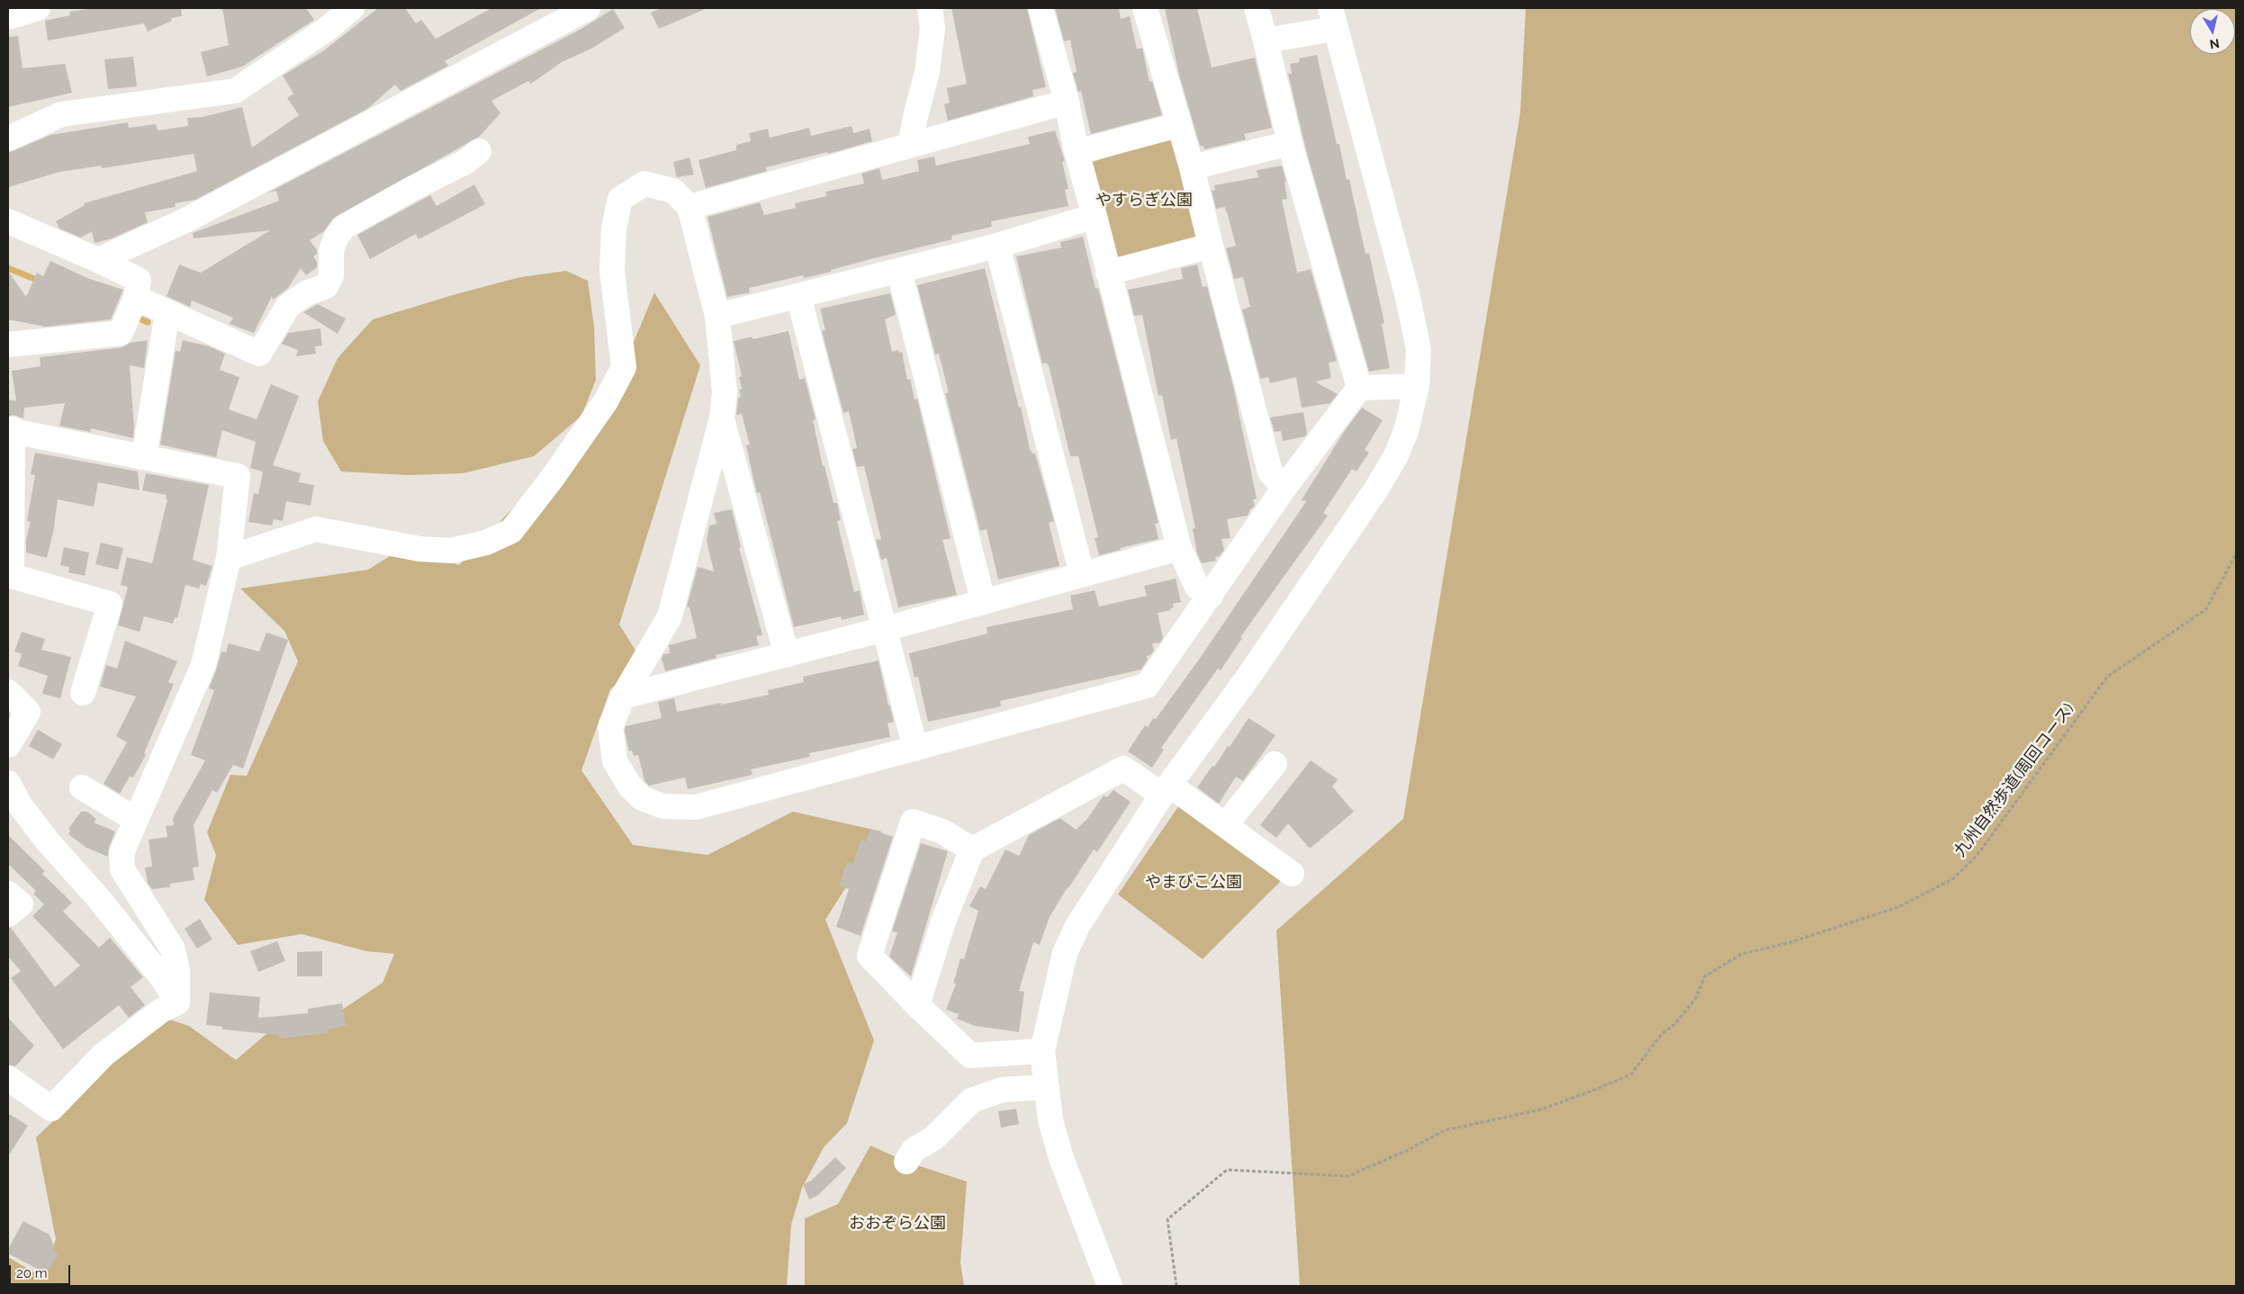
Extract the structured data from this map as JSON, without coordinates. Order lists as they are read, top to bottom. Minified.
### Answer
{"streets":{"path":["九州自然歩道(周回コース)"]},"parks":["やすらぎ公園","やまびこ公園","おおぞら公園"],"scale_bar":"20 m","north":"bottom"}
